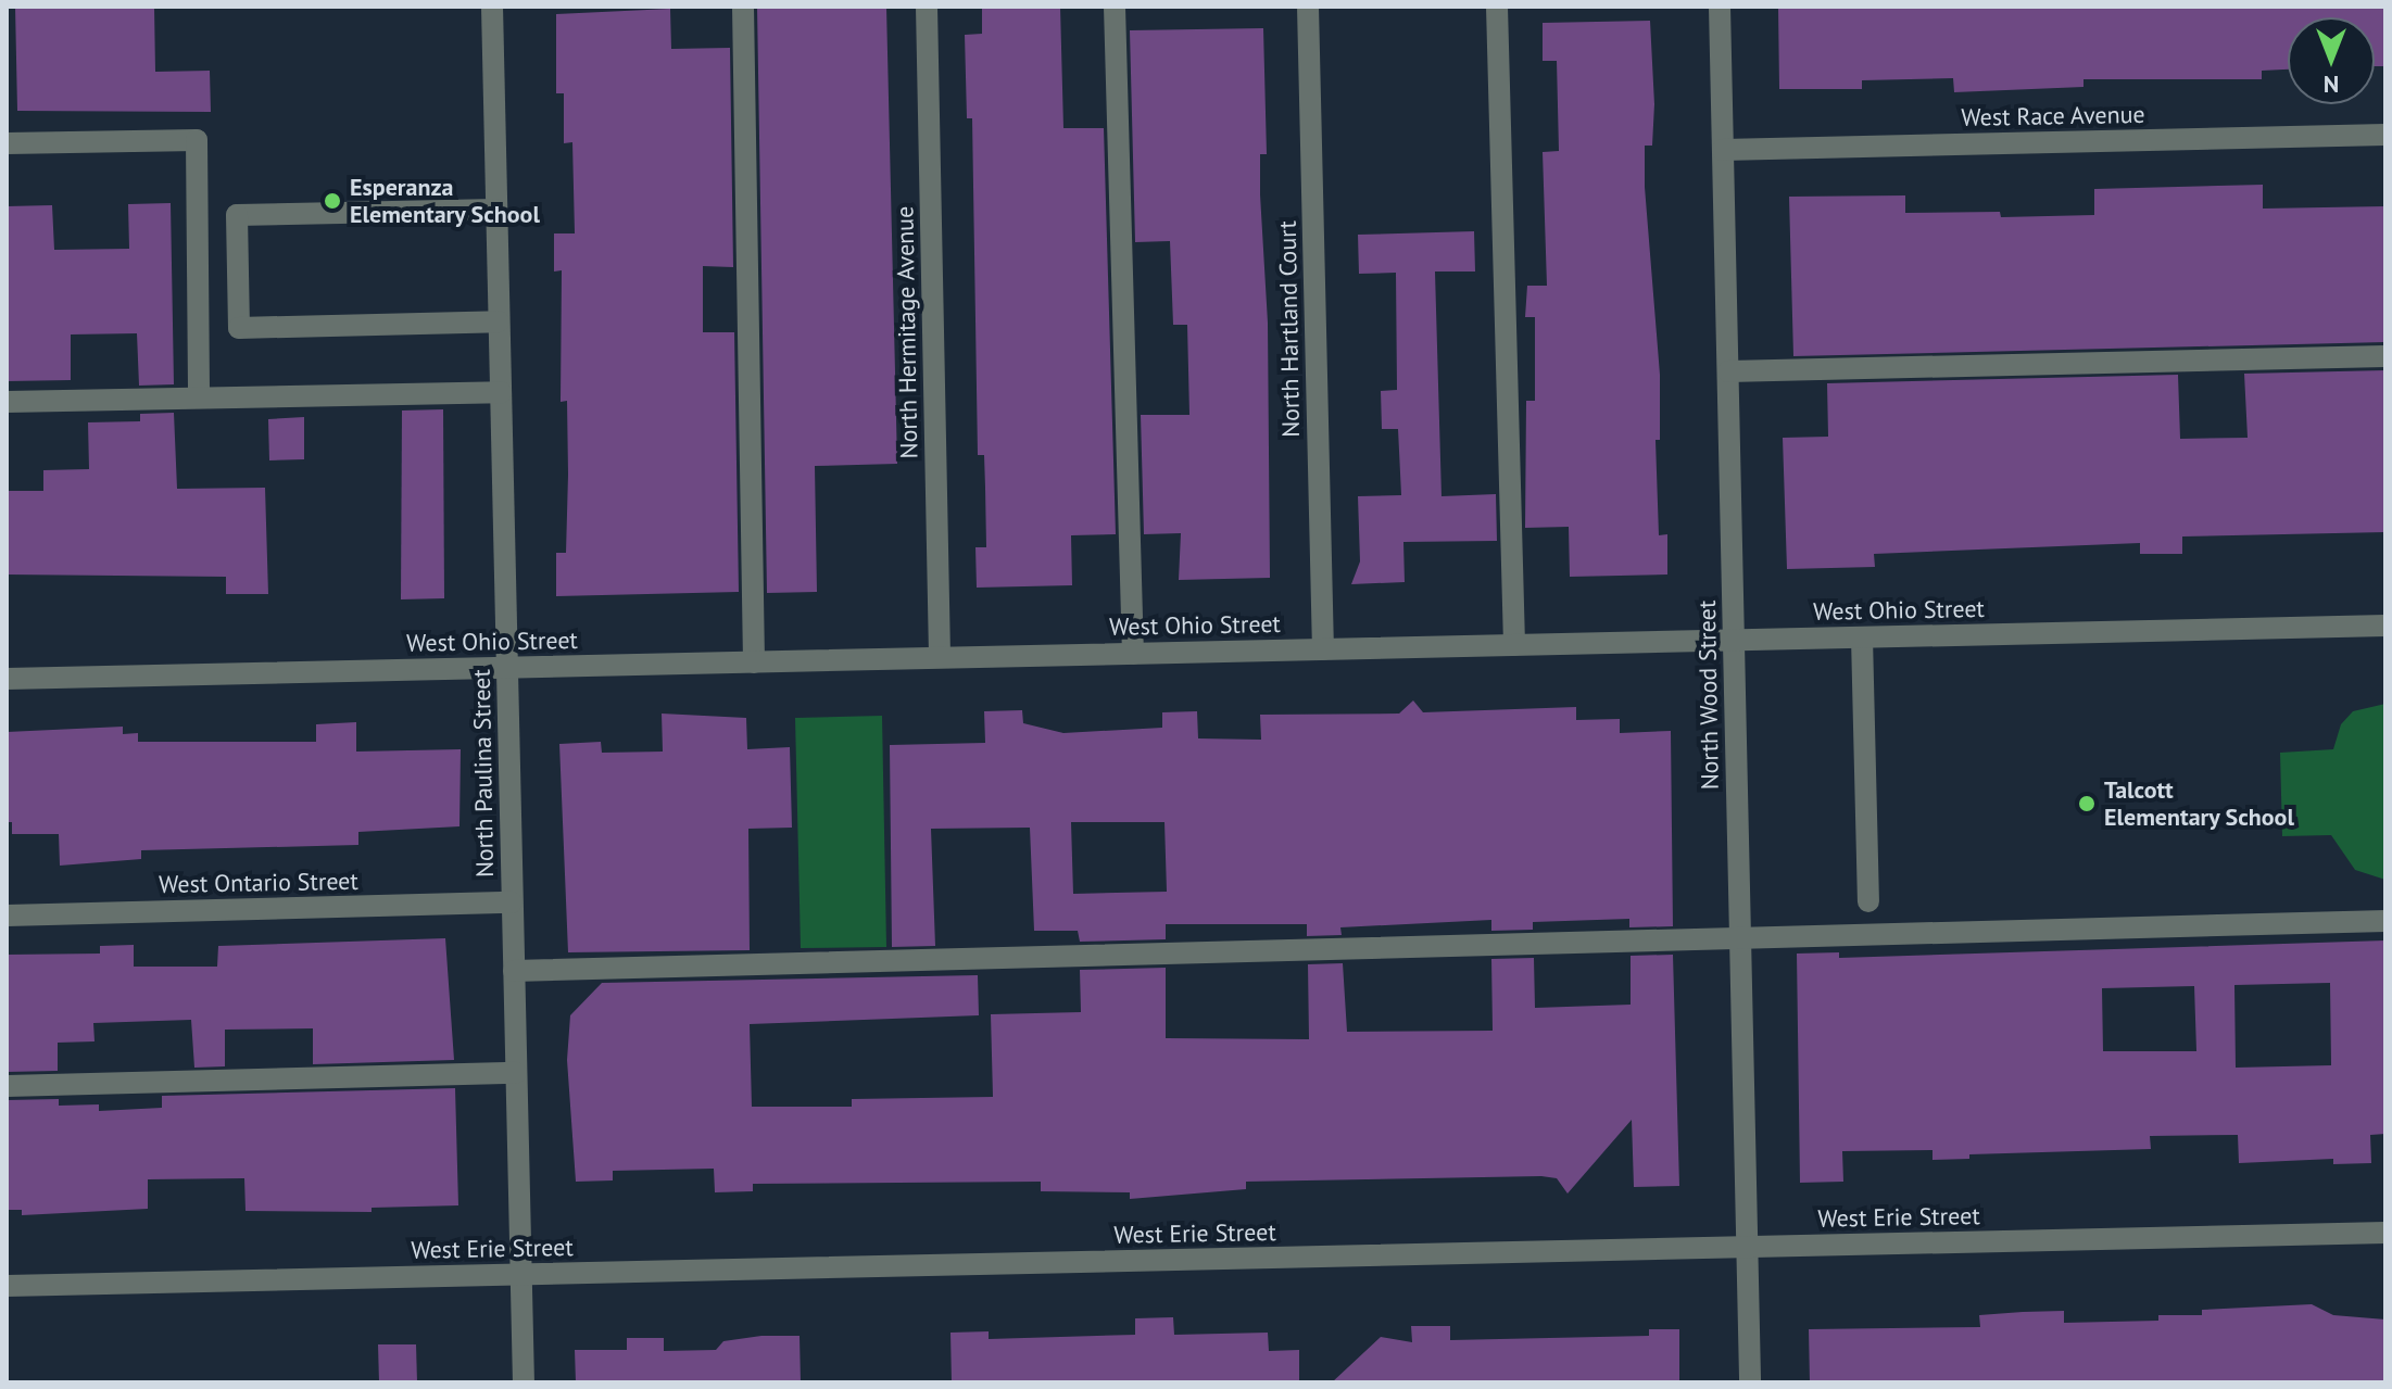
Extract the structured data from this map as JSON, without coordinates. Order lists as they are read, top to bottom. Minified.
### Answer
{"streets":{"street":["West Race Avenue","North Hartland Court","North Hermitage Avenue","West Ohio Street","North Wood Street","North Paulina Street","West Ontario Street","West Erie Street"]},"crossings":[["West Race Avenue","North Wood Street"],["North Hartland Court","West Ohio Street"],["North Hermitage Avenue","West Ohio Street"],["West Ohio Street","North Wood Street"],["West Ohio Street","North Paulina Street"],["North Wood Street","West Erie Street"],["North Paulina Street","West Ontario Street"],["North Paulina Street","West Erie Street"]],"places":["Esperanza Elementary School","Talcott Elementary School"],"north":"bottom"}
